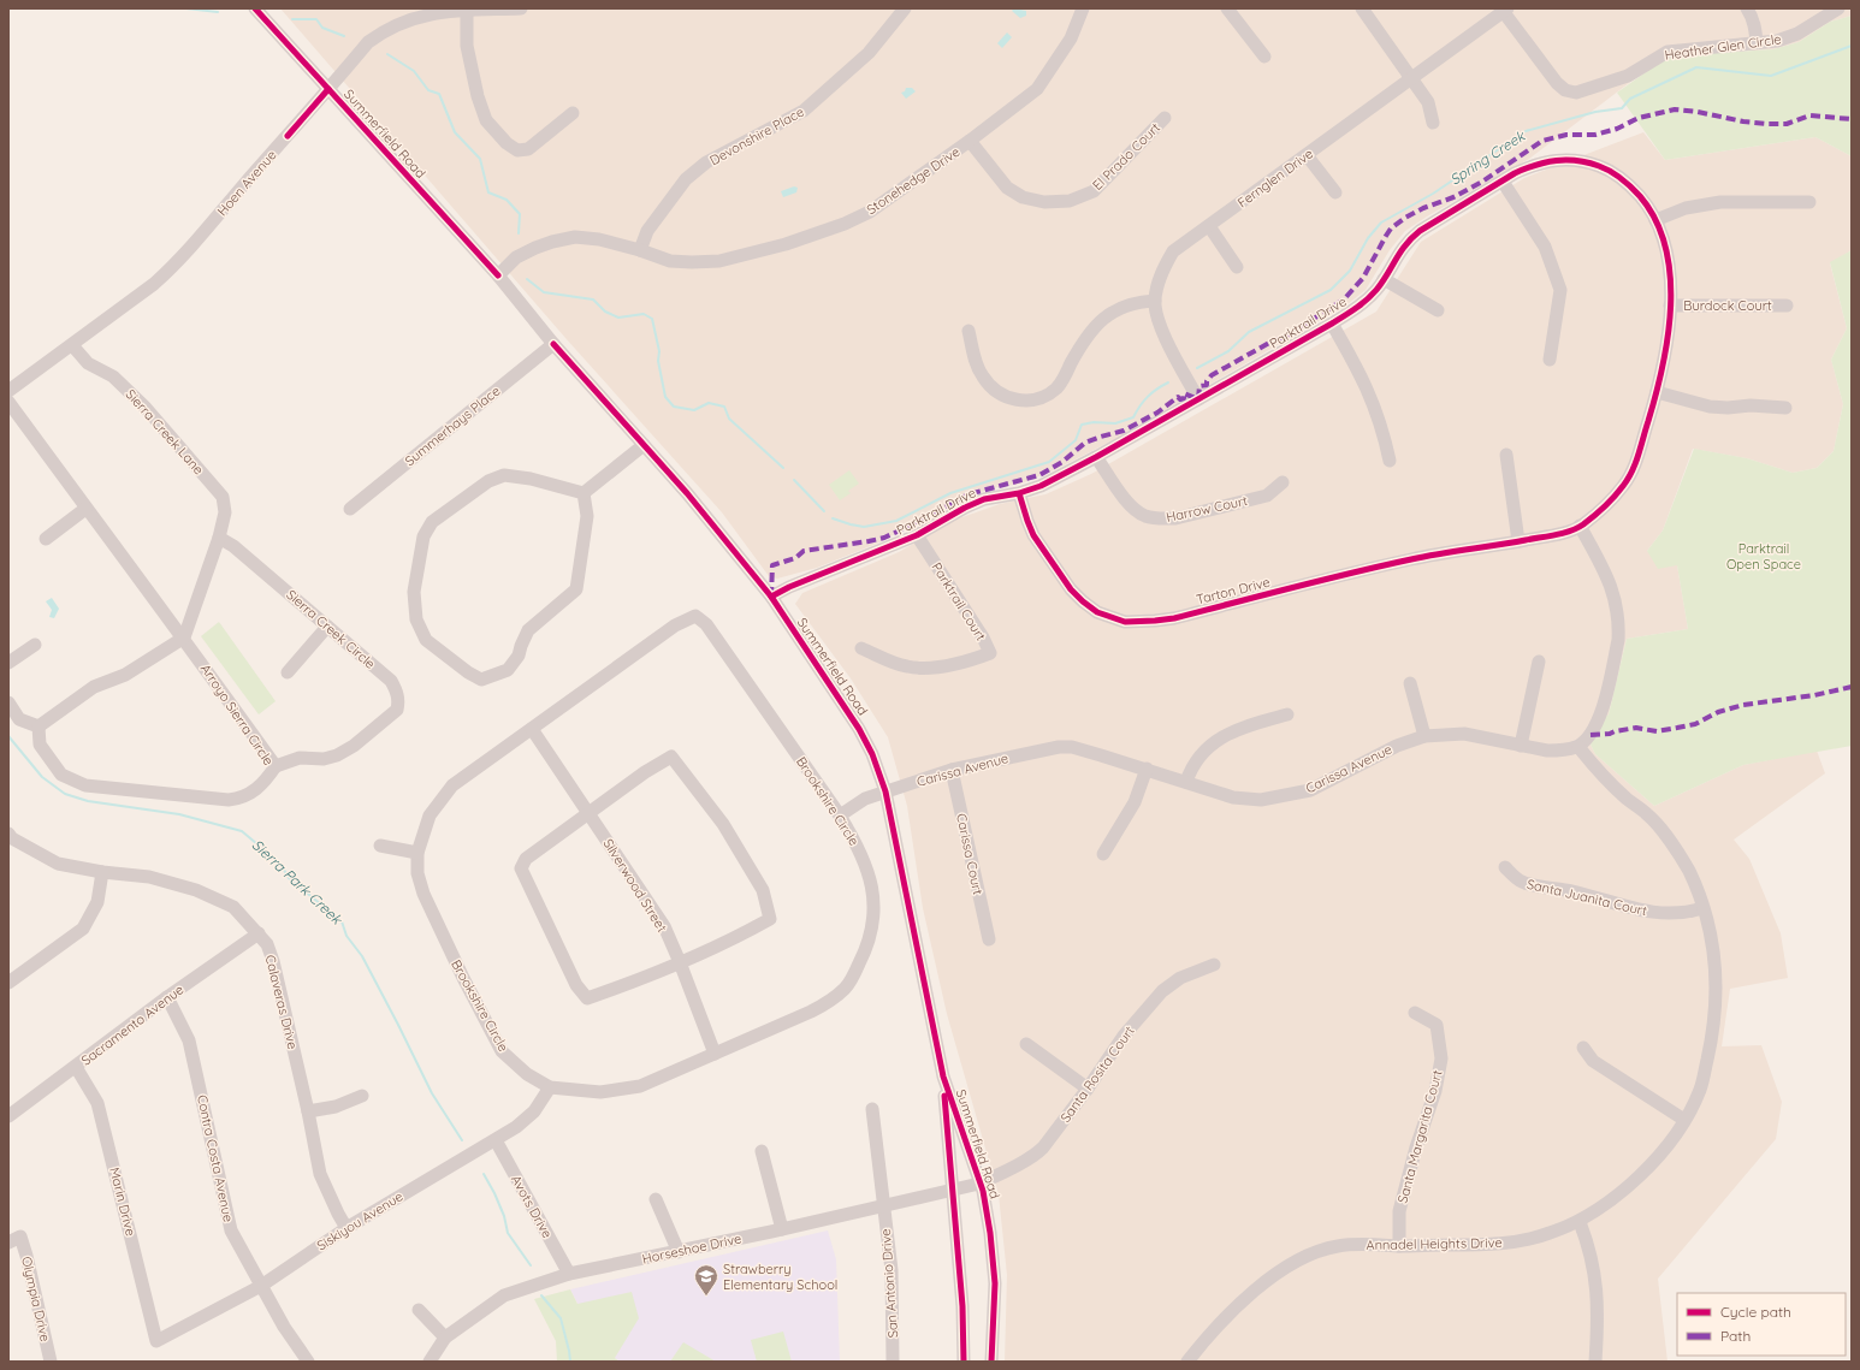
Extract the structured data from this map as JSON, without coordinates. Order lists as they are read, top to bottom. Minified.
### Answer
{"streets":{"street":["Heather Glen Circle","Summerfield Road","Devonshire Place","El Prado Court","Fernglen Drive","Stonehedge Drive","Hoen Avenue","Burdock Court","Parktrail Drive","Summerhays Place","Sierra Creek Lane","Harrow Court","Tarton Drive","Parktrail Court","Sierra Creek Circle","Arroyo Sierra Circle","Carissa Avenue","Brookshire Circle","Carissa Court","Silverwood Street","Santa Juanita Court","Calaveras Drive","Sacramento Avenue","Santa Rosita Court","Santa Margarita Court","Contra Costa Avenue","Marin Drive","Avots Drive","Siskiyou Avenue","Annadel Heights Drive","Horseshoe Drive","San Antonio Drive","Olympia Drive"]},"crossings":[["Heather Glen Circle","Fernglen Drive"],["Summerfield Road","Stonehedge Drive"],["Summerfield Road","Hoen Avenue"],["Summerfield Road","Parktrail Drive"],["Summerfield Road","Summerhays Place"],["Summerfield Road","Carissa Avenue"],["Summerfield Road","Santa Rosita Court"],["Summerfield Road","Horseshoe Drive"],["Devonshire Place","Stonehedge Drive"],["El Prado Court","Stonehedge Drive"],["Fernglen Drive","Parktrail Drive"],["Hoen Avenue","Sierra Creek Lane"],["Burdock Court","Parktrail Drive"],["Parktrail Drive","Harrow Court"],["Parktrail Drive","Tarton Drive"],["Parktrail Drive","Parktrail Court"],["Sierra Creek Lane","Sierra Creek Circle"],["Sierra Creek Circle","Arroyo Sierra Circle"],["Carissa Avenue","Brookshire Circle"],["Carissa Avenue","Carissa Court"],["Carissa Avenue","Annadel Heights Drive"],["Brookshire Circle","Silverwood Street"],["Brookshire Circle","Siskiyou Avenue"],["Santa Juanita Court","Annadel Heights Drive"],["Calaveras Drive","Sacramento Avenue"],["Calaveras Drive","Siskiyou Avenue"],["Sacramento Avenue","Contra Costa Avenue"],["Sacramento Avenue","Marin Drive"],["Santa Rosita Court","Horseshoe Drive"],["Santa Margarita Court","Annadel Heights Drive"],["Contra Costa Avenue","Siskiyou Avenue"],["Marin Drive","Siskiyou Avenue"],["Avots Drive","Siskiyou Avenue"],["Avots Drive","Horseshoe Drive"],["Horseshoe Drive","San Antonio Drive"]],"water":["Spring Creek","Sierra Park Creek"],"parks":["Parktrail Open Space"],"places":{"school or university":["Strawberry Elementary School"]},"legend":["Cycle path","Path"]}
